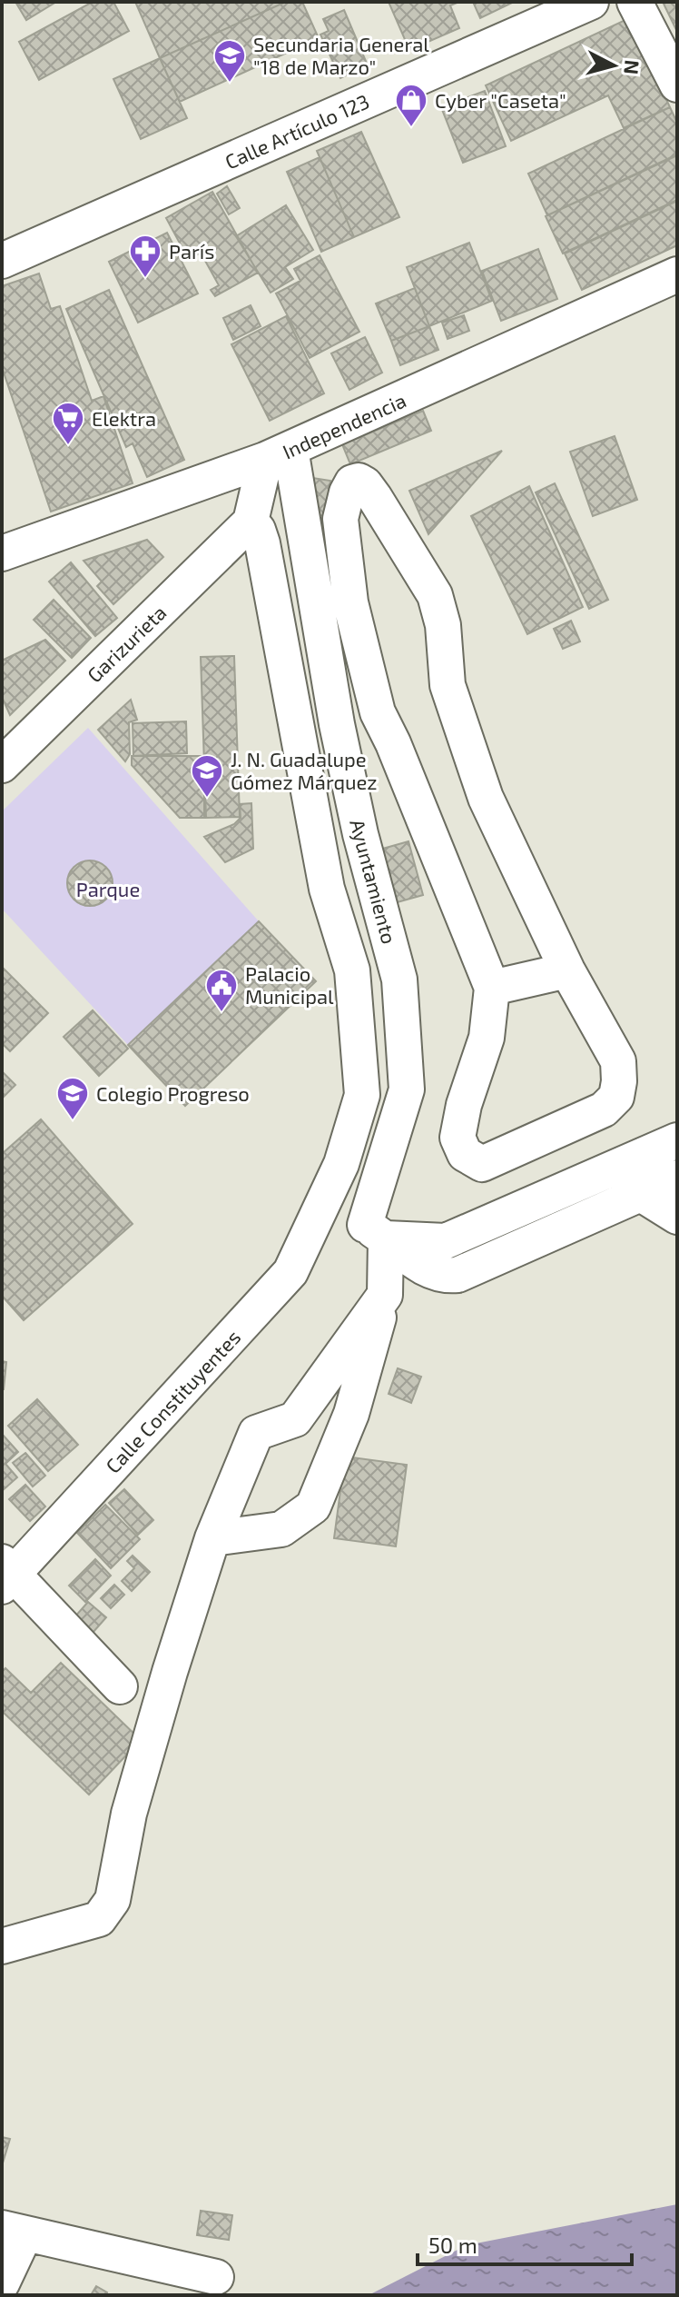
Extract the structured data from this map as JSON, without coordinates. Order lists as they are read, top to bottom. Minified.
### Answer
{"streets":{"street":["Calle Artículo 123","Independencia","Garizurieta","Ayuntamiento","Calle Constituyentes"]},"crossings":[["Independencia","Ayuntamiento"]],"parks":["Parque"],"places":{"school or university":["Secundaria General \"18 de Marzo\"","J. N. Guadalupe Gómez Márquez","Colegio Progreso"],"shop":["Cyber \"Caseta\""],"pharmacy":["París"],"supermarket":["Elektra"],"public building":["Palacio Municipal"]},"scale_bar":"50 m","north":"right"}
